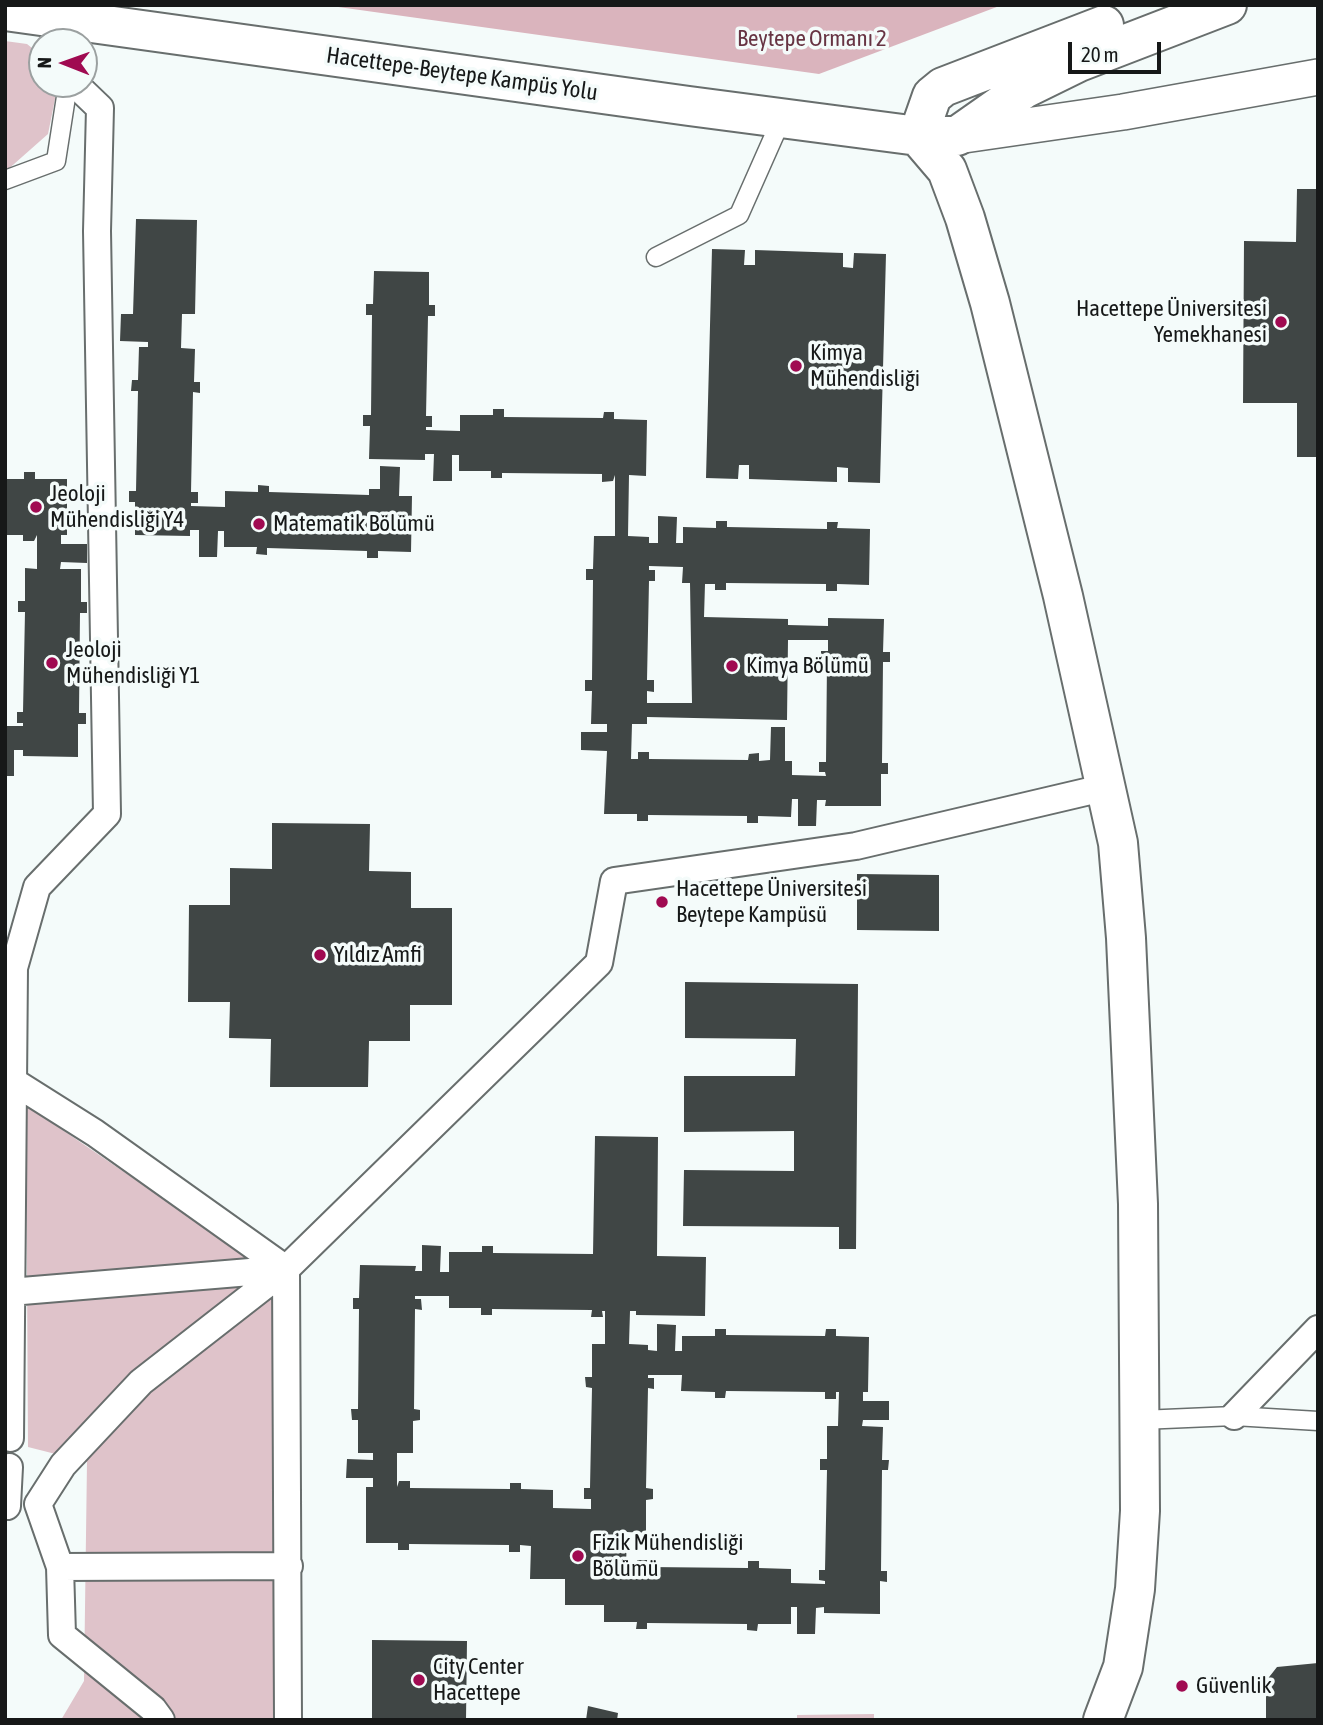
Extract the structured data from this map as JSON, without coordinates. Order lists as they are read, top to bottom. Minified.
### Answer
{"streets":{"street":["Hacettepe-Beytepe Kampüs Yolu"]},"parks":["Beytepe Ormanı 2"],"places":["Hacettepe Üniversitesi Yemekhanesi","Kimya Mühendisliği","Jeoloji Mühendisliği Y4","Matematik Bölümü","Jeoloji Mühendisliği Y1","Kimya Bölümü","Hacettepe Üniversitesi Beytepe Kampüsü","Yıldız Amfi","Fizik Mühendisliği Bölümü","City Center Hacettepe","Güvenlik"],"scale_bar":"20 m","north":"left"}
